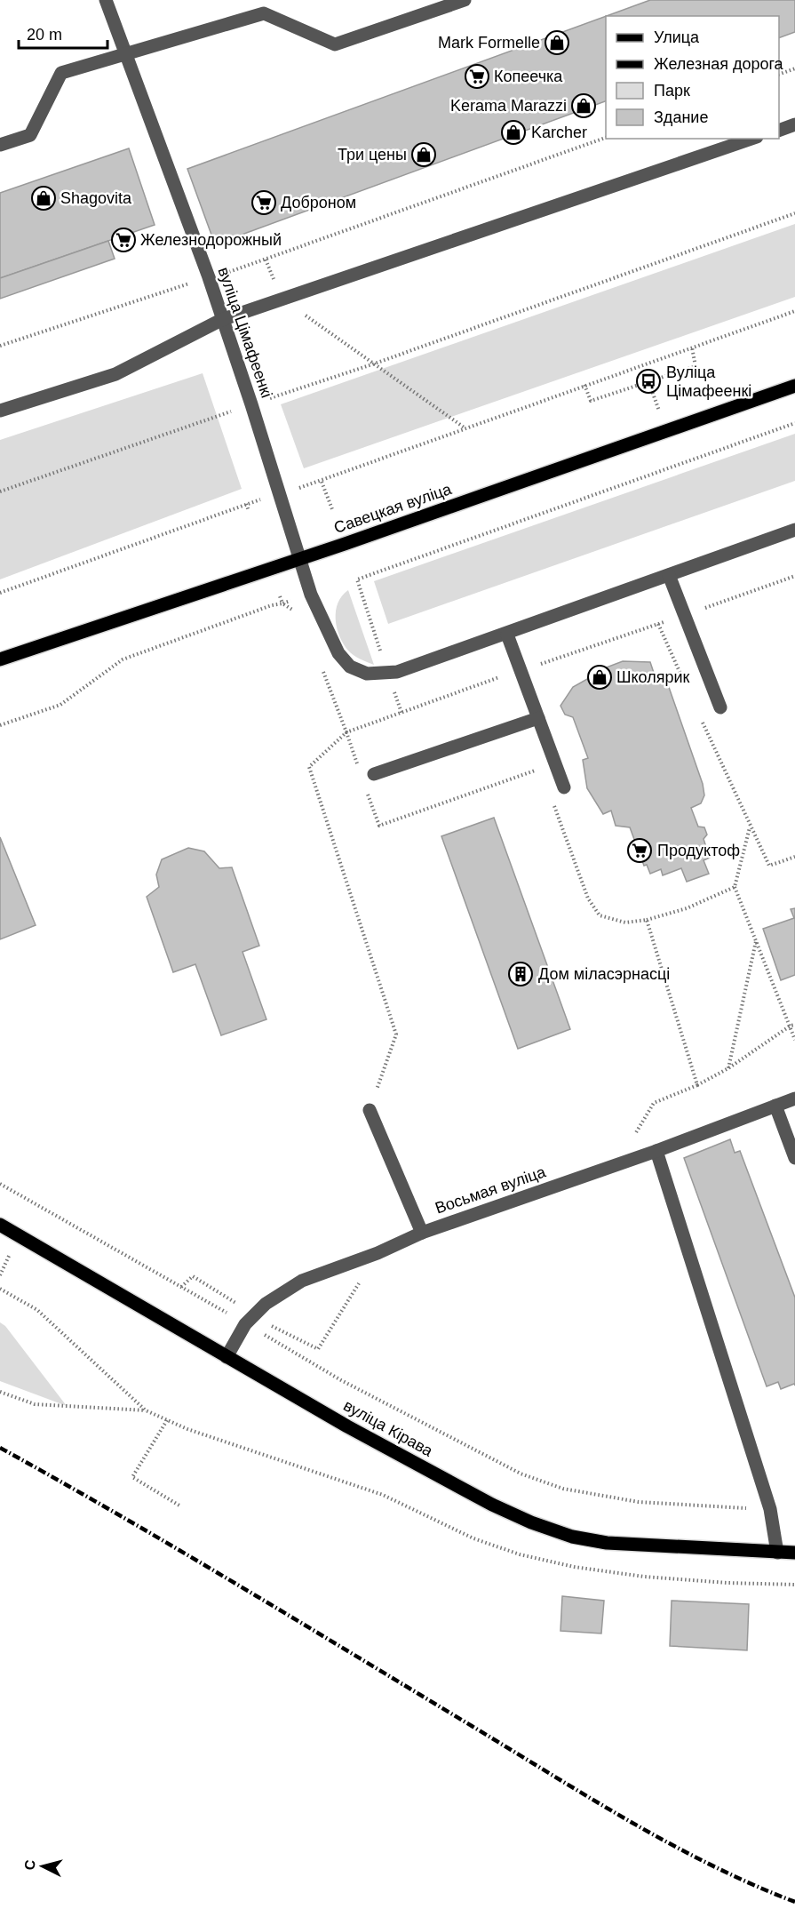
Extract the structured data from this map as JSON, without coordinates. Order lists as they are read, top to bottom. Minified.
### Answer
{"streets":{"main road":["Савецкая вуліца","вуліца Кірава"],"street":["вуліца Цімафеенкі","Восьмая вуліца"]},"crossings":[["вуліца Цімафеенкі","Савецкая вуліца"],["Восьмая вуліца","вуліца Кірава"]],"places":{"shop":["Mark Formelle","Kerama Marazzi","Karcher","Три цены","Shagovita","Школярик"],"supermarket":["Копеечка","Доброном","Железнодорожный","Продуктоф"],"bus stop":["Вуліца Цімафеенкі"],"building":["Дом міласэрнасці"]},"legend":["Улица","Железная дорога","Парк","Здание"],"scale_bar":"20 m","north":"left"}
